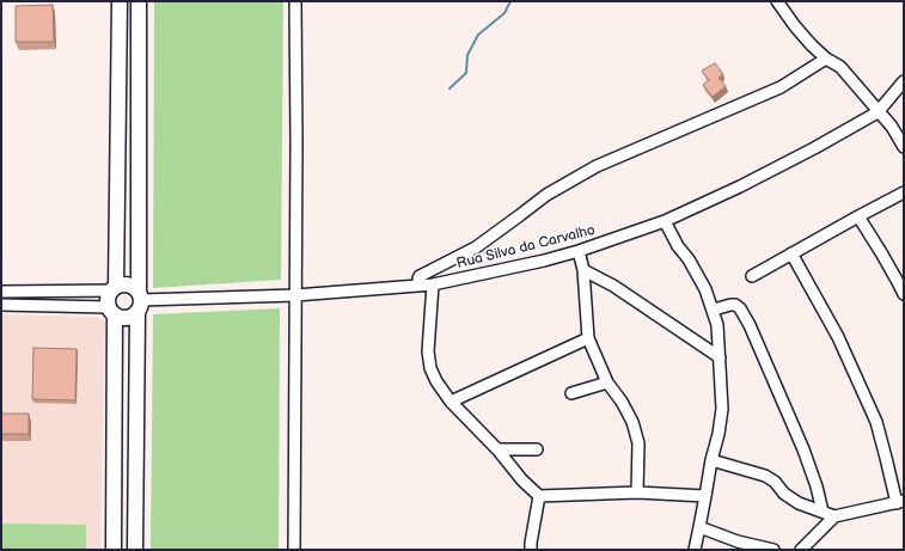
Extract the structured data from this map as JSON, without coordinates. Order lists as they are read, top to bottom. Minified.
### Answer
{"streets":{"street":["Rua Silva da Carvalho"]}}
